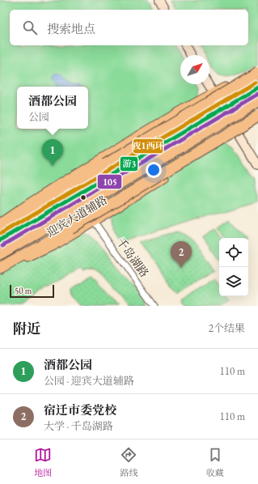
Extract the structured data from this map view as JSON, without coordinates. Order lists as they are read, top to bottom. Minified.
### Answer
{"streets":{"main road":["迎宾大道辅路"],"street":["千岛湖路"]},"crossings":[["迎宾大道辅路","千岛湖路"]],"lines":["transit line 夜1西环","transit line 游3","transit line 105"],"scale_bar":"50 m","north":"top right","page":{"search":"搜索地点","popup":["酒都公园","公园"],"pins":["1","2"],"scale":"50 m","heading":["附近","2个结果"],"list":[{"mark":"1","name":"酒都公园","note":"公园 · 迎宾大道辅路","value":"110 m"},{"mark":"2","name":"宿迁市委党校","note":"大学 · 千岛湖路","value":"110 m"}],"nav":["地图","路线","收藏"]}}
